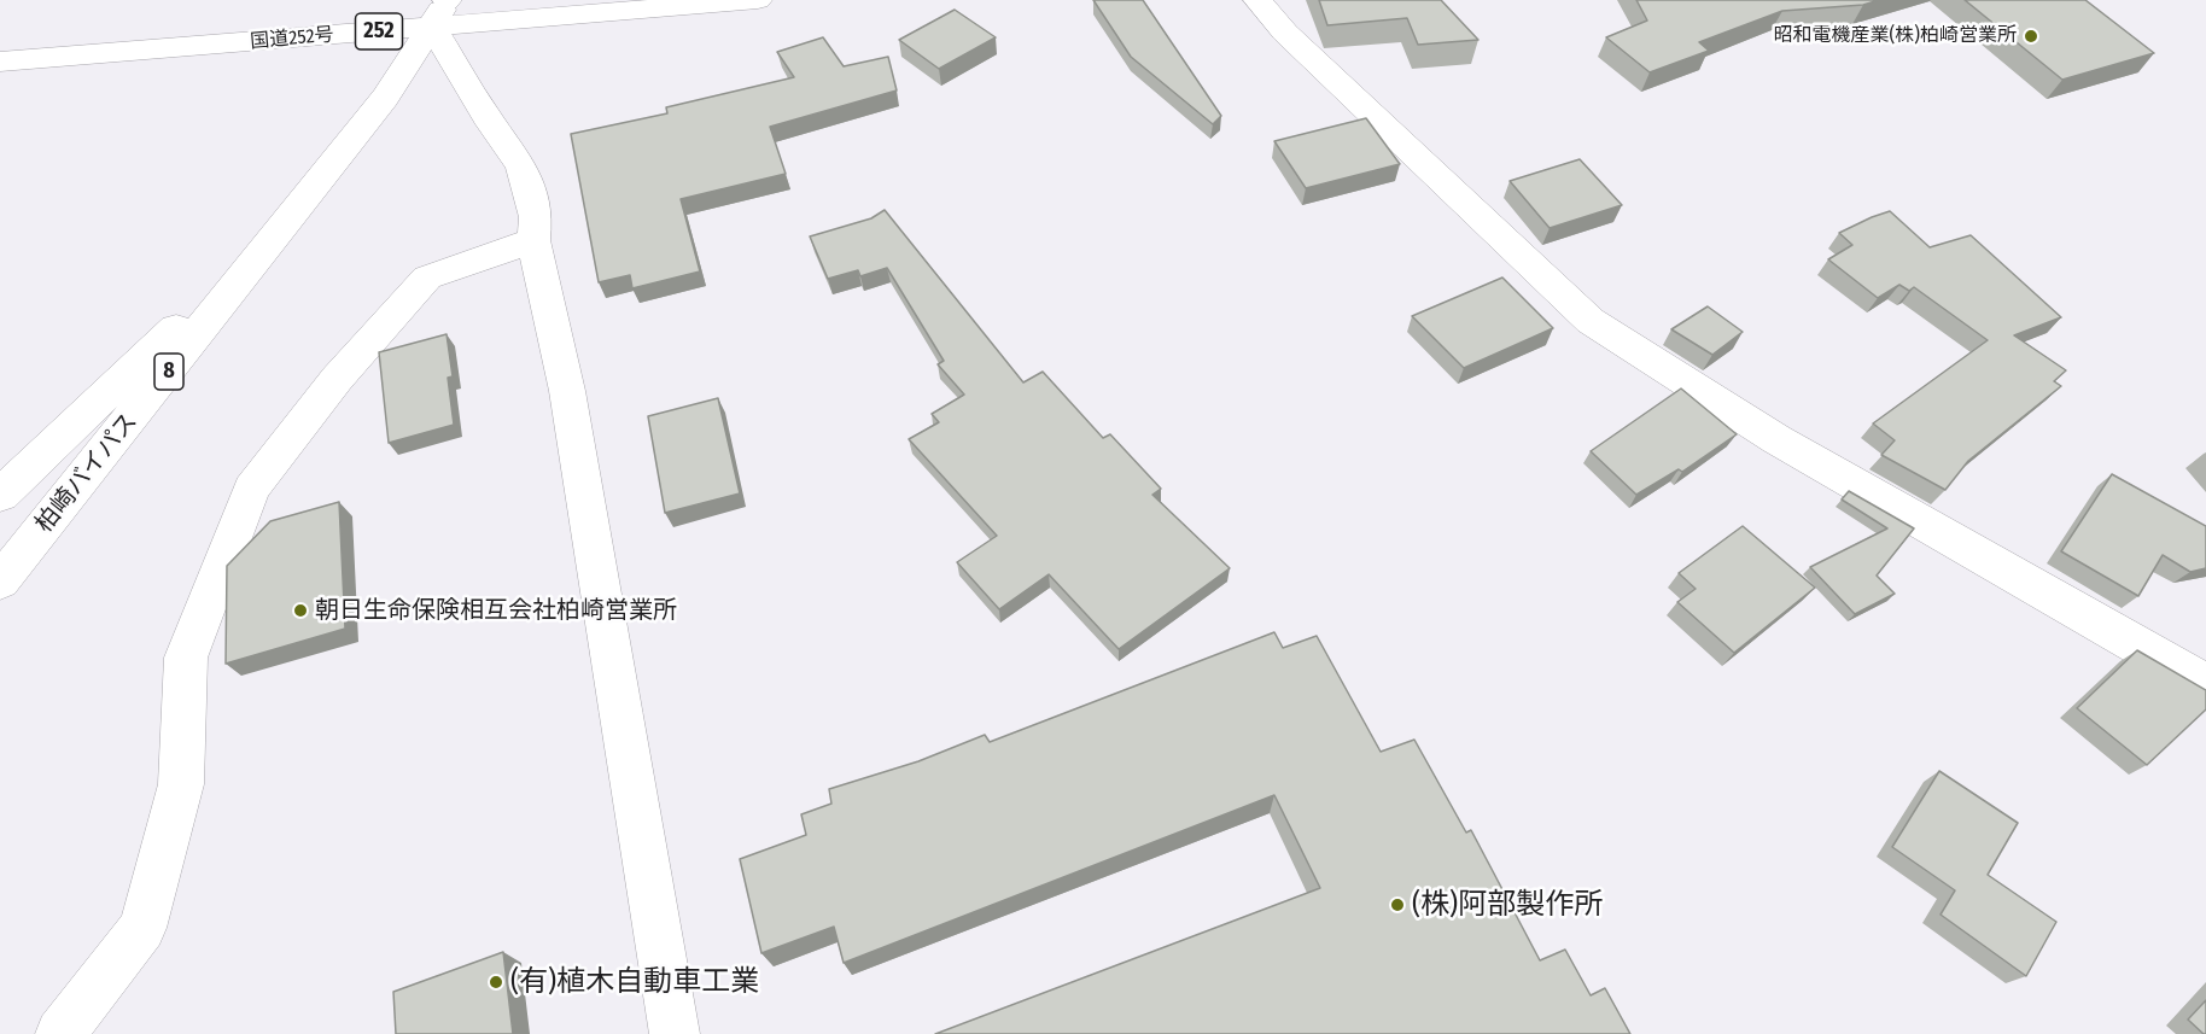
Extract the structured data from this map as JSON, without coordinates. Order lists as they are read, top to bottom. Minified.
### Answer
{"streets":{"main road":["252","国道252号","8","柏崎バイパス"]},"crossings":[["国道252号","柏崎バイパス"]],"places":["昭和電機産業(株)柏崎営業所","朝日生命保険相互会社柏崎営業所","(株)阿部製作所","(有)植木自動車工業"]}
